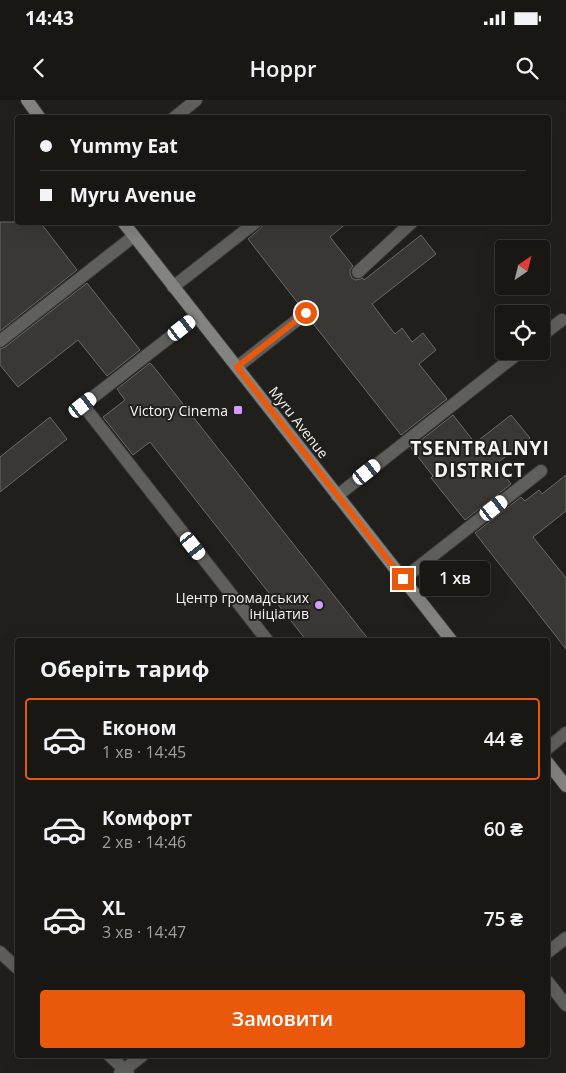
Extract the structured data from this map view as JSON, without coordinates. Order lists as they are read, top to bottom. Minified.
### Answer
{"streets":{"main road":["Myru Avenue"]},"districts":["TSENTRALNYI DISTRICT"],"places":{"transit":["Victory Cinema"],"other":["Центр громадських ініціатив"]},"north":"top right","page":{"status":"14:43","header":"Hoppr","banner":["Yummy Eat","Myru Avenue"],"bubble":"1 хв","heading":"Оберіть тариф","list":[{"name":"Економ","note":"1 хв · 14:45","value":"44 ₴"},{"name":"Комфорт","note":"2 хв · 14:46","value":"60 ₴"},{"name":"XL","note":"3 хв · 14:47","value":"75 ₴"}],"buttons":"Замовити"}}
